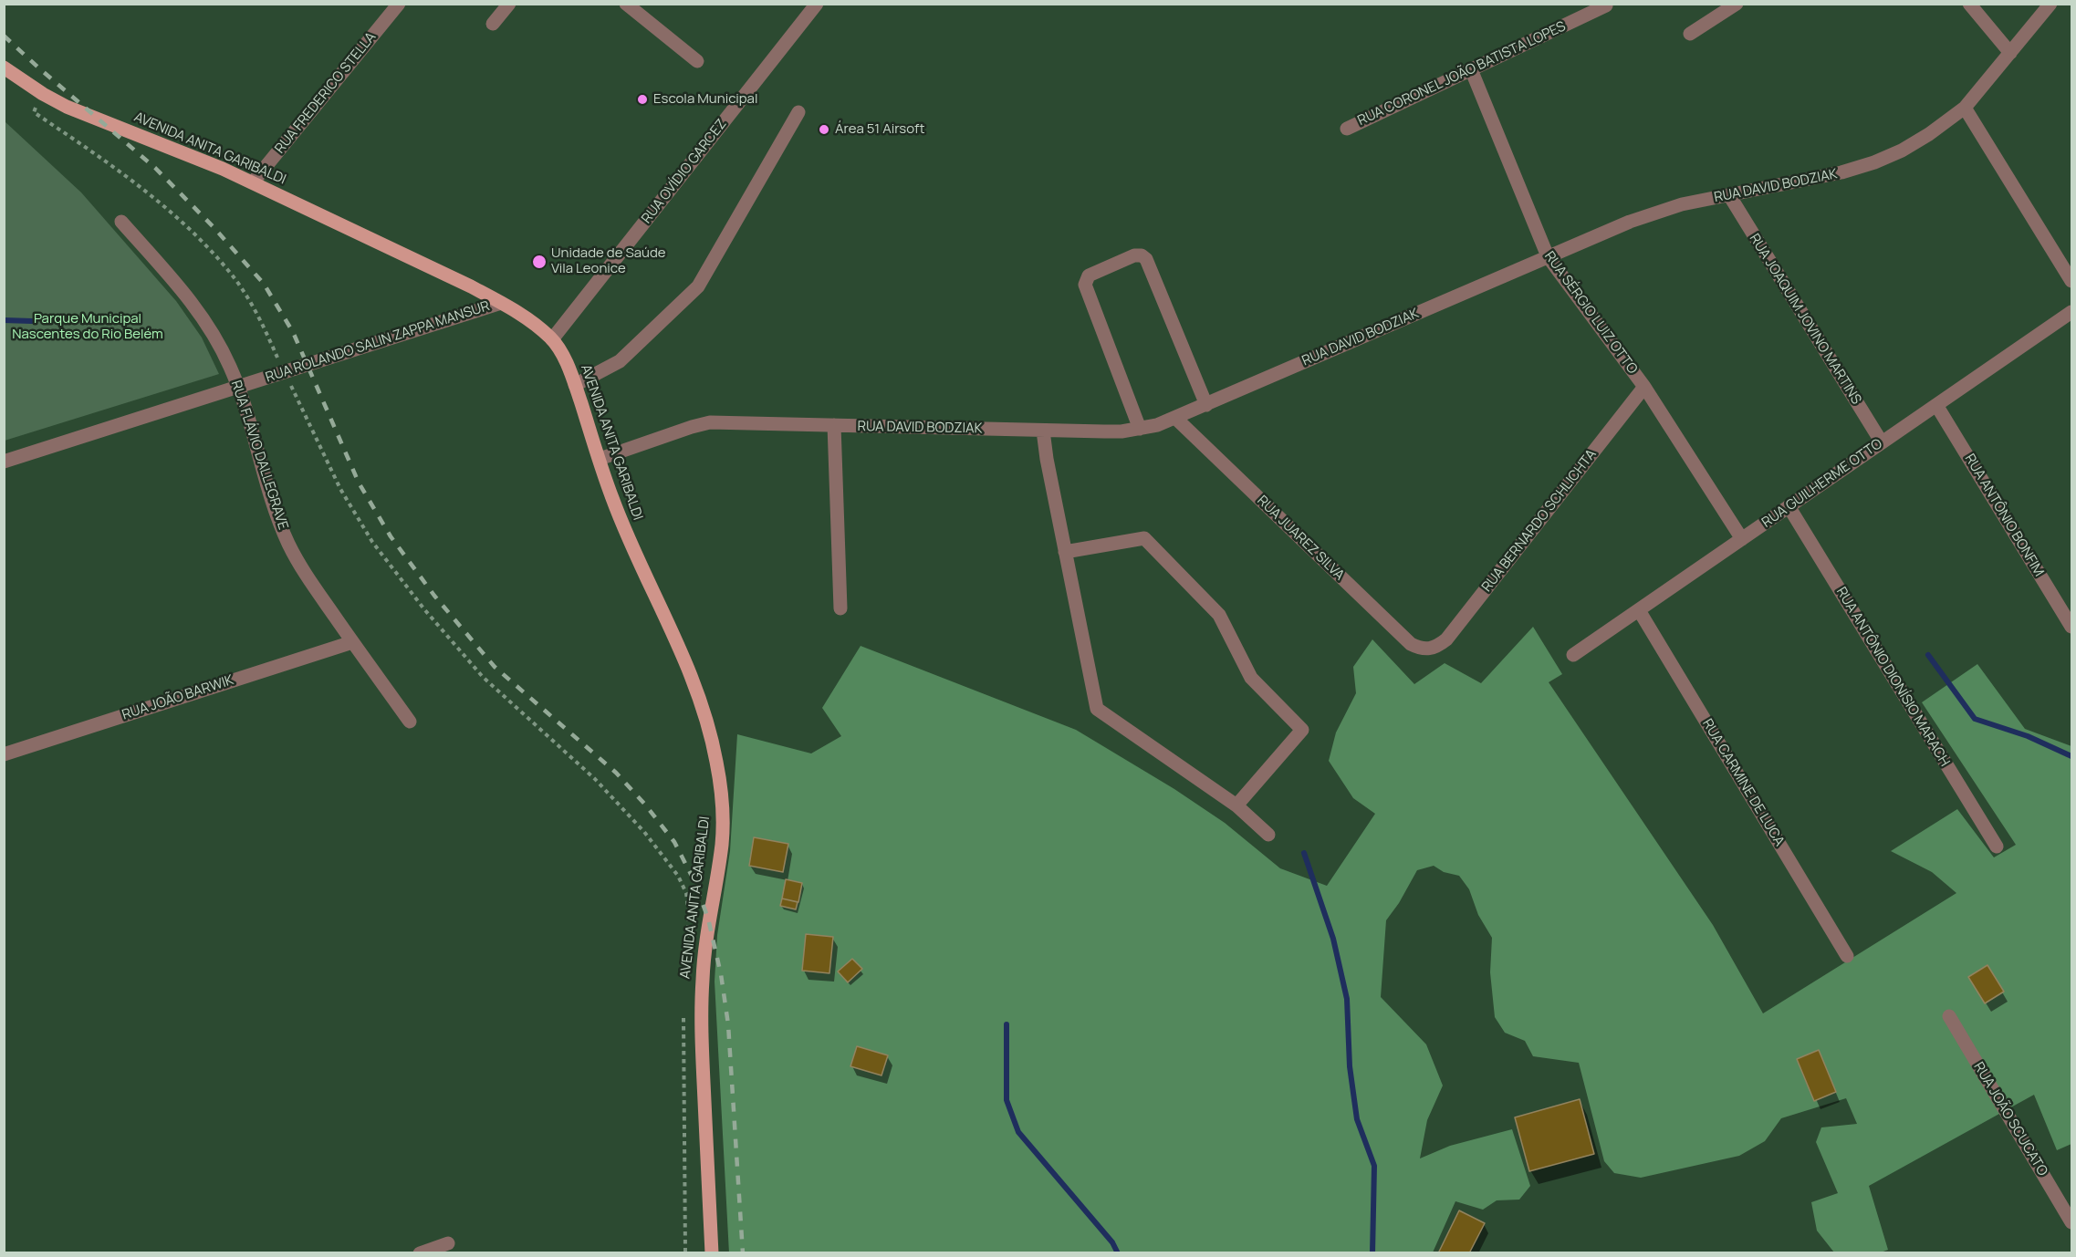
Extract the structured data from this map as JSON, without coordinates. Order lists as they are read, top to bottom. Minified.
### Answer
{"streets":{"main road":["AVENIDA ANITA GARIBALDI"],"street":["RUA CORONEL JOÃO BATISTA LOPES","RUA FREDERICO STELLA","RUA OVÍDIO GARCEZ","RUA DAVID BODZIAK","RUA SÉRGIO LUIZ OTTO","RUA JOAQUIM JOVINO MARTINS","RUA ROLANDO SALIN ZAPPA MANSUR","RUA FLÁVIO DALLEGRAVE","RUA GUILHERME OTTO","RUA ANTÔNIO BONFIM","RUA BERNARDO SCHLICHTA","RUA JUAREZ SILVA","RUA ANTÔNIO DIONÍSIO MARACH","RUA JOÃO BARWIK","RUA CARMINE DE LUCA","RUA JOÃO SCUCATO"]},"crossings":[["RUA CORONEL JOÃO BATISTA LOPES","RUA SÉRGIO LUIZ OTTO"],["RUA FREDERICO STELLA","AVENIDA ANITA GARIBALDI"],["AVENIDA ANITA GARIBALDI","RUA OVÍDIO GARCEZ"],["AVENIDA ANITA GARIBALDI","RUA DAVID BODZIAK"],["AVENIDA ANITA GARIBALDI","RUA ROLANDO SALIN ZAPPA MANSUR"],["RUA DAVID BODZIAK","RUA SÉRGIO LUIZ OTTO"],["RUA DAVID BODZIAK","RUA JOAQUIM JOVINO MARTINS"],["RUA DAVID BODZIAK","RUA JUAREZ SILVA"],["RUA SÉRGIO LUIZ OTTO","RUA GUILHERME OTTO"],["RUA SÉRGIO LUIZ OTTO","RUA BERNARDO SCHLICHTA"],["RUA JOAQUIM JOVINO MARTINS","RUA GUILHERME OTTO"],["RUA ROLANDO SALIN ZAPPA MANSUR","RUA FLÁVIO DALLEGRAVE"],["RUA FLÁVIO DALLEGRAVE","RUA JOÃO BARWIK"],["RUA GUILHERME OTTO","RUA ANTÔNIO BONFIM"],["RUA GUILHERME OTTO","RUA ANTÔNIO DIONÍSIO MARACH"],["RUA GUILHERME OTTO","RUA CARMINE DE LUCA"],["RUA BERNARDO SCHLICHTA","RUA JUAREZ SILVA"]],"parks":["Parque Municipal Nascentes do Rio Belém"],"places":["Escola Municipal","Área 51 Airsoft","Unidade de Saúde Vila Leonice"]}
